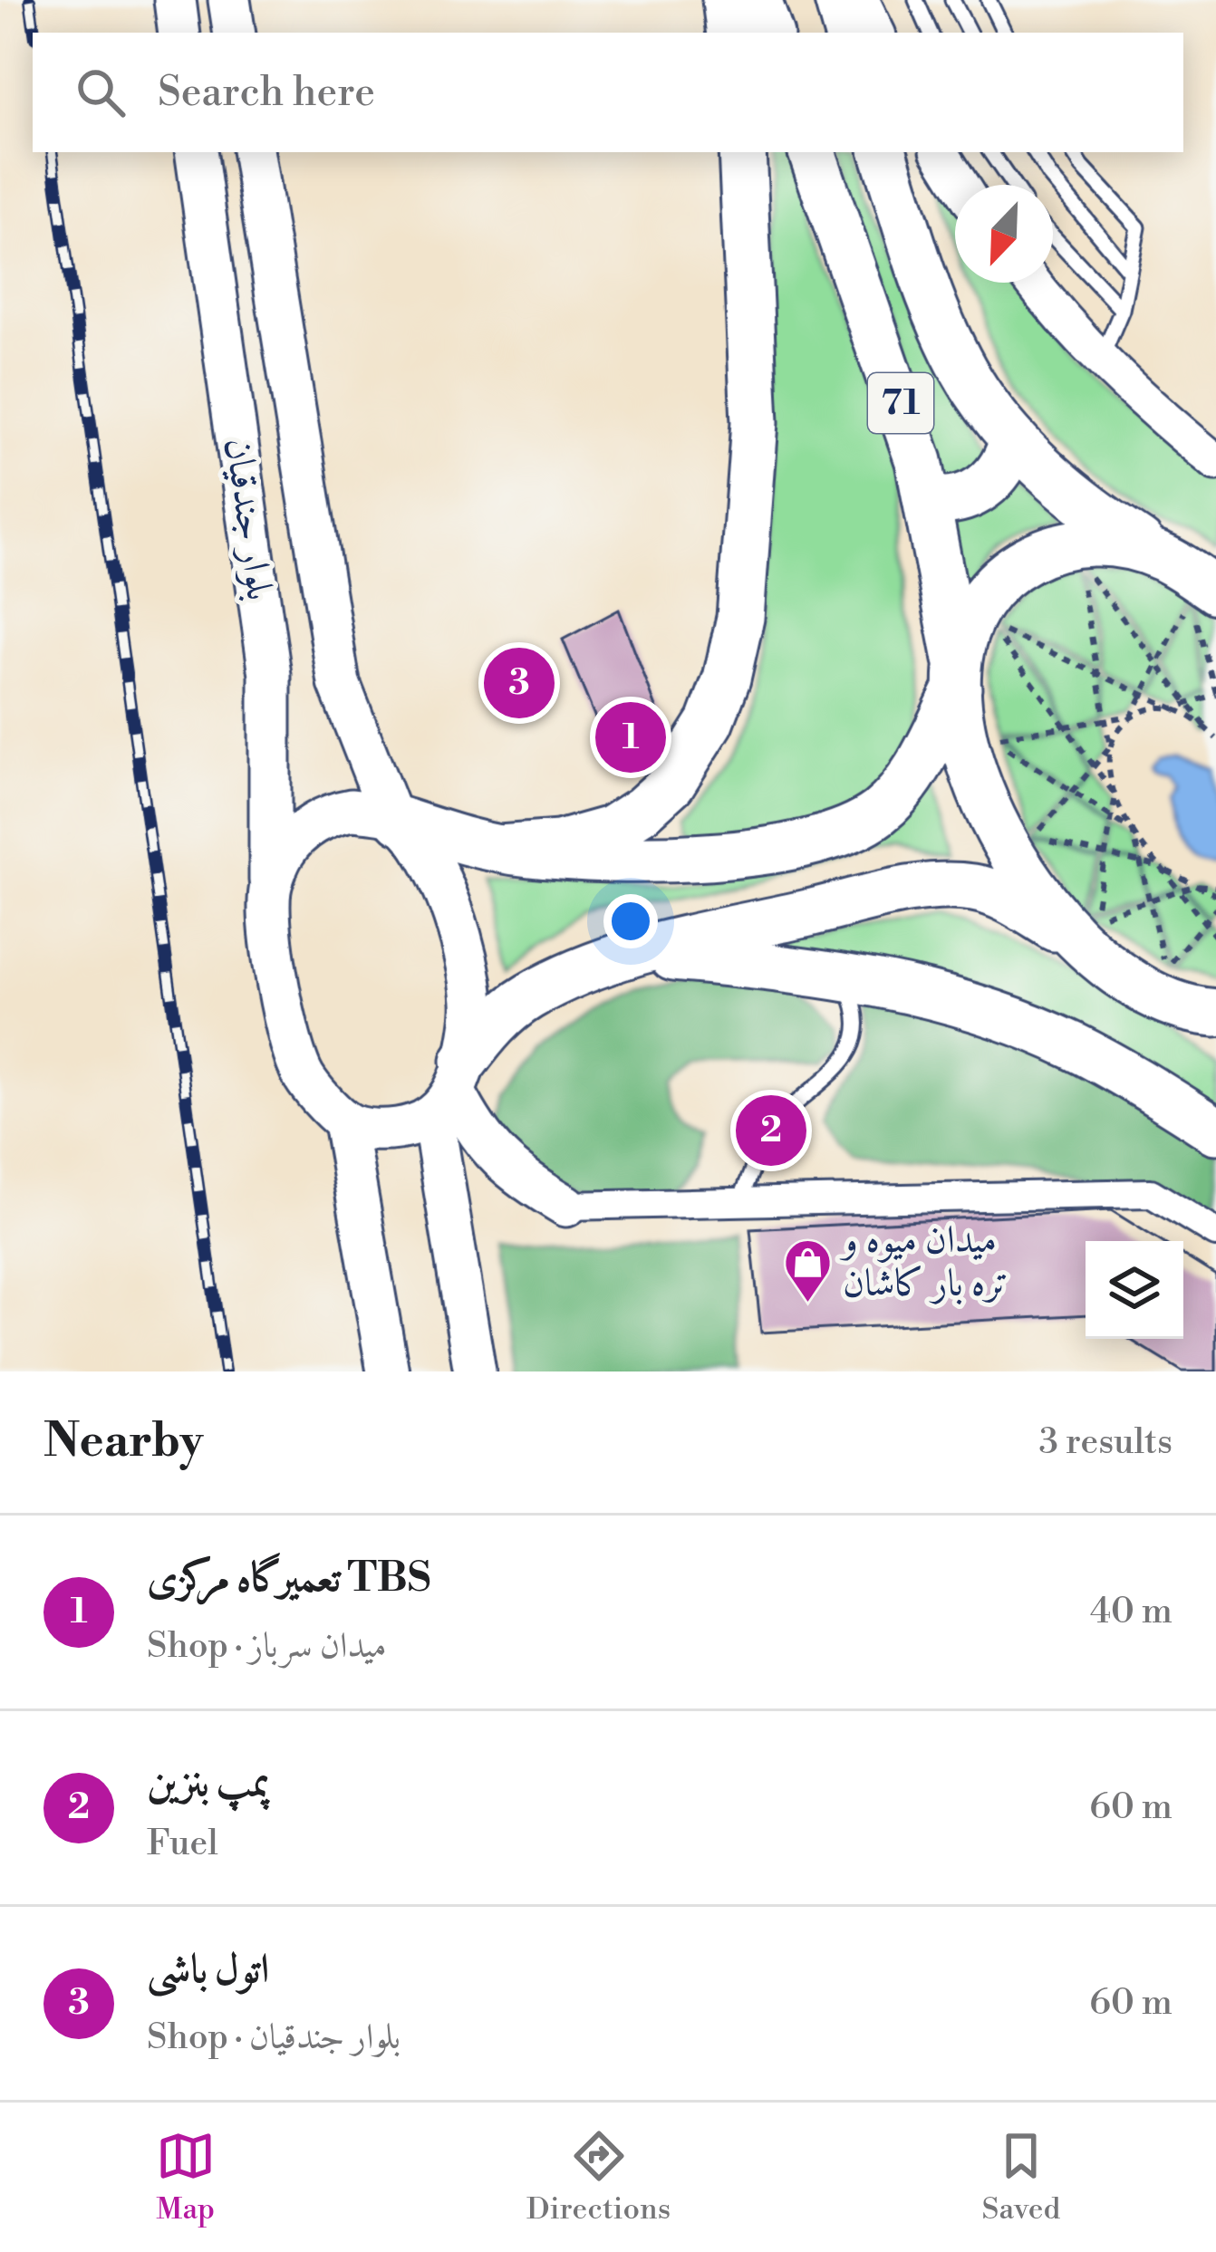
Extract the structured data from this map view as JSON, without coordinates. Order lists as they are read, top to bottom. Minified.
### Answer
{"streets":{"highway":["71"],"main road":["بلوار جندقیان"]},"places":{"shop":["میدان میوه و تره بار کاشان"]},"north":"bottom left","page":{"search":"Search here","pins":["3","1","2"],"heading":["Nearby","3 results"],"list":[{"mark":"1","name":"تعمیرگاه مرکزی TBS","note":"Shop · میدان سرباز","value":"40 m"},{"mark":"2","name":"پمپ بنزین","note":"Fuel","value":"60 m"},{"mark":"3","name":"اتول باشی","note":"Shop · بلوار جندقیان","value":"60 m"}],"nav":["Map","Directions","Saved"]}}
